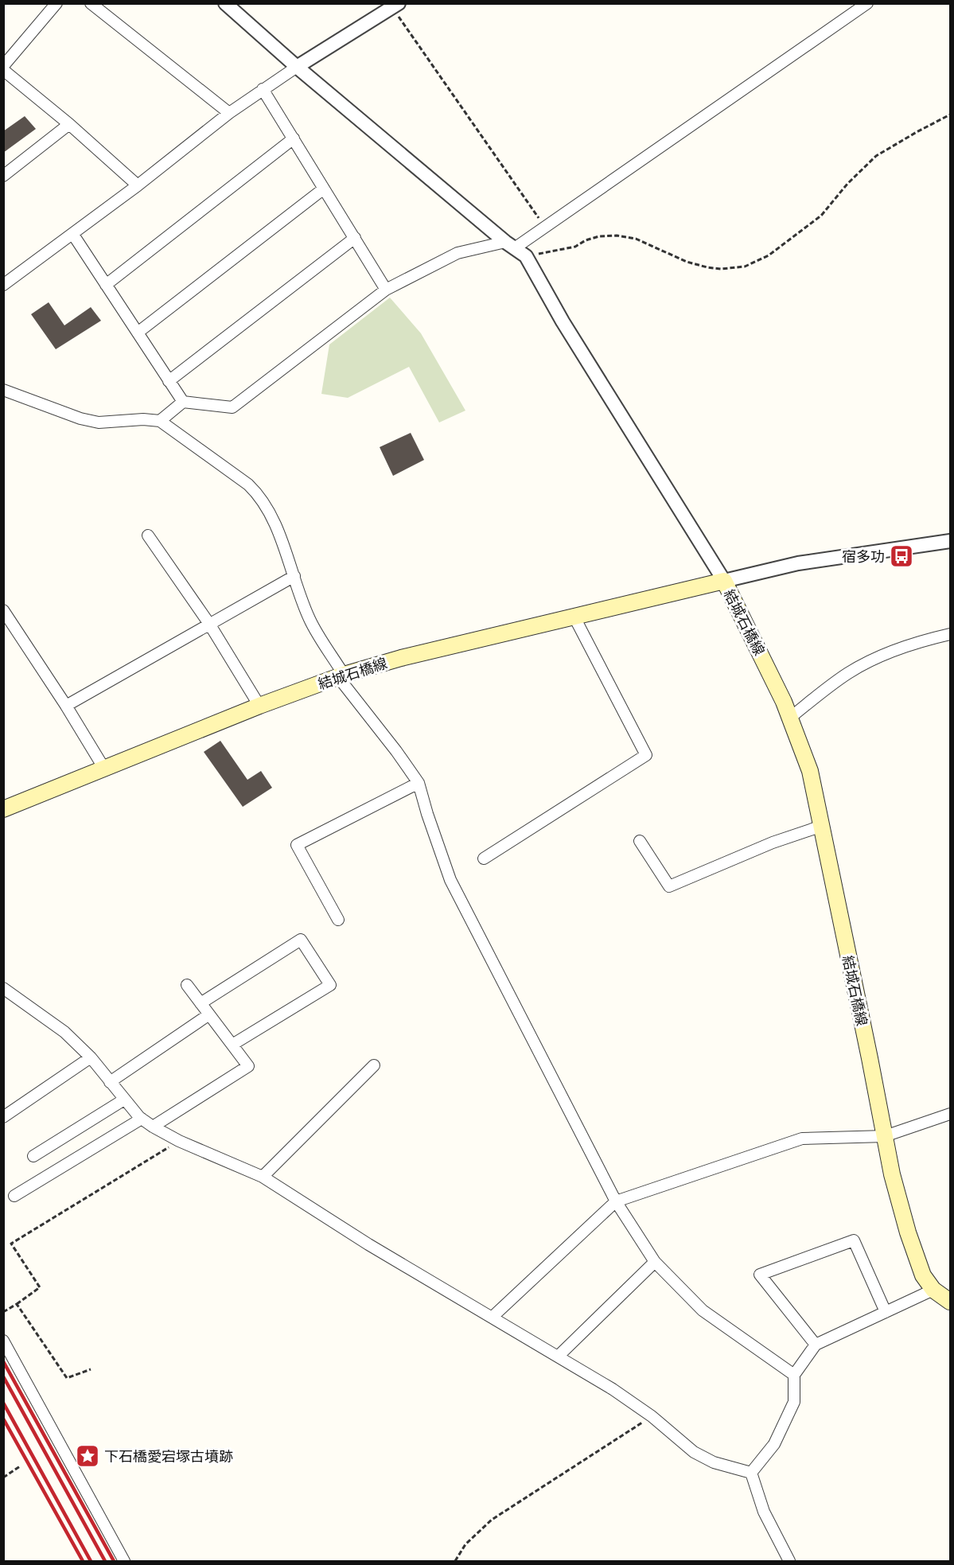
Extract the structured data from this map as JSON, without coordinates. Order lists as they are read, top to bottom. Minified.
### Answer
{"streets":{"main road":["結城石橋線"]},"places":{"bus stop":["宿多功"],"place":["下石橋愛宕塚古墳跡"]}}
